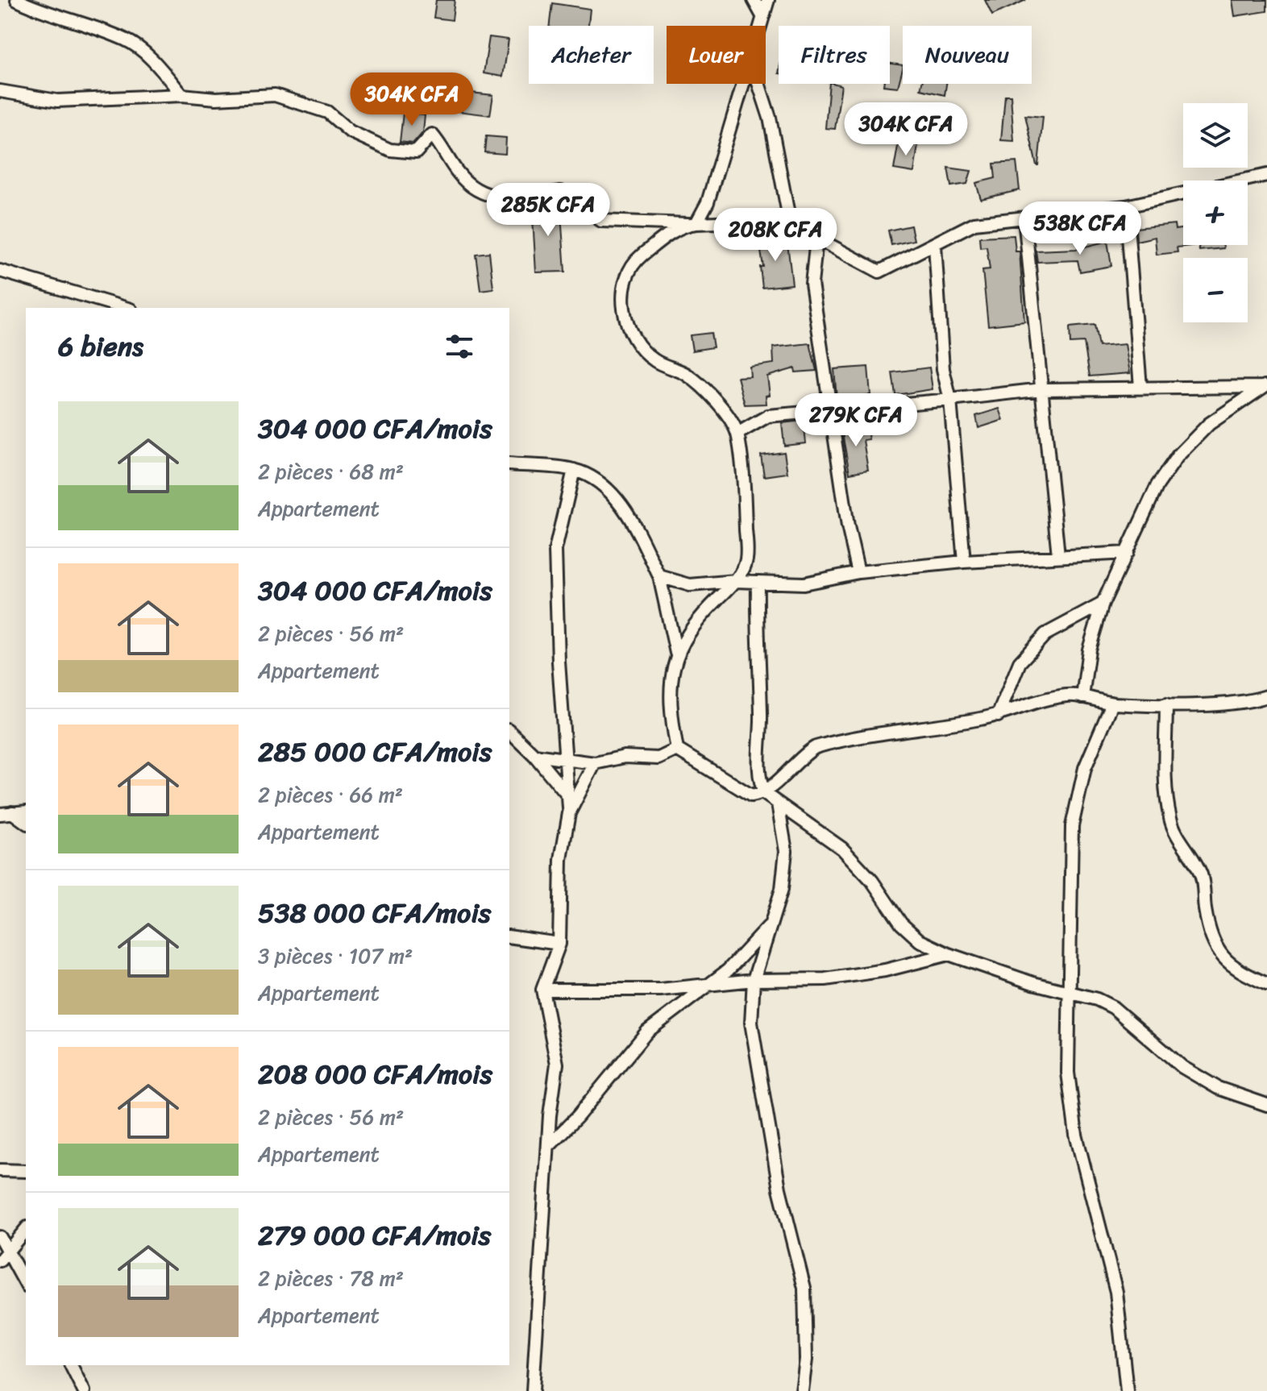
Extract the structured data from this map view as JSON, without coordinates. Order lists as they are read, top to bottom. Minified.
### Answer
{"page":{"chip":["Acheter","Louer","Filtres","Nouveau"],"price":["304K CFA","304K CFA","285K CFA","538K CFA","208K CFA","279K CFA"],"map_buttons":["+","−"],"heading":"6 biens","list":[{"name":"304 000 CFA/mois","note":"2 pièces · 68 m² · Appartement"},{"name":"304 000 CFA/mois","note":"2 pièces · 56 m² · Appartement"},{"name":"285 000 CFA/mois","note":"2 pièces · 66 m² · Appartement"},{"name":"538 000 CFA/mois","note":"3 pièces · 107 m² · Appartement"},{"name":"208 000 CFA/mois","note":"2 pièces · 56 m² · Appartement"},{"name":"279 000 CFA/mois","note":"2 pièces · 78 m² · Appartement"}]}}
